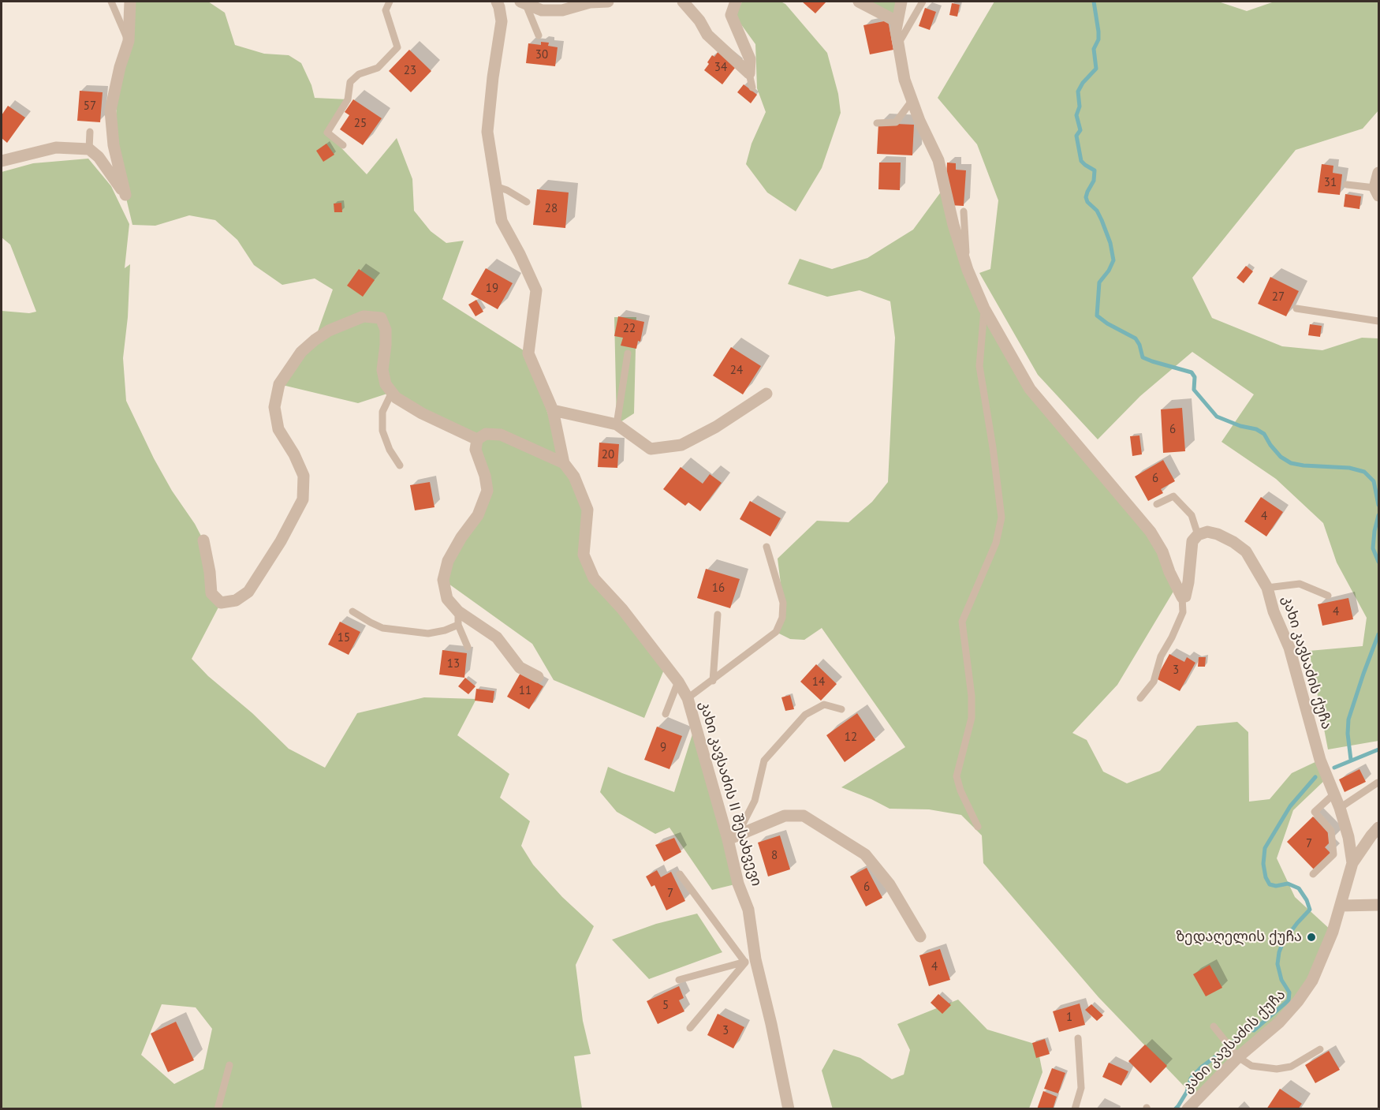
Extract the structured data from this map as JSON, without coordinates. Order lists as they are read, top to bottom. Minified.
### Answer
{"streets":{"street":["კახი კავსაძის ქუჩა","კახი კავსაძის II შესახვევი"]},"places":["ზედაღელის ქუჩა"],"house_numbers":["30","34","23","57","25","31","28","19","27","22","24","6","20","6","4","16","4","15","13","3","14","11","12","9","7","8","6","7","4","5","1","3"]}
